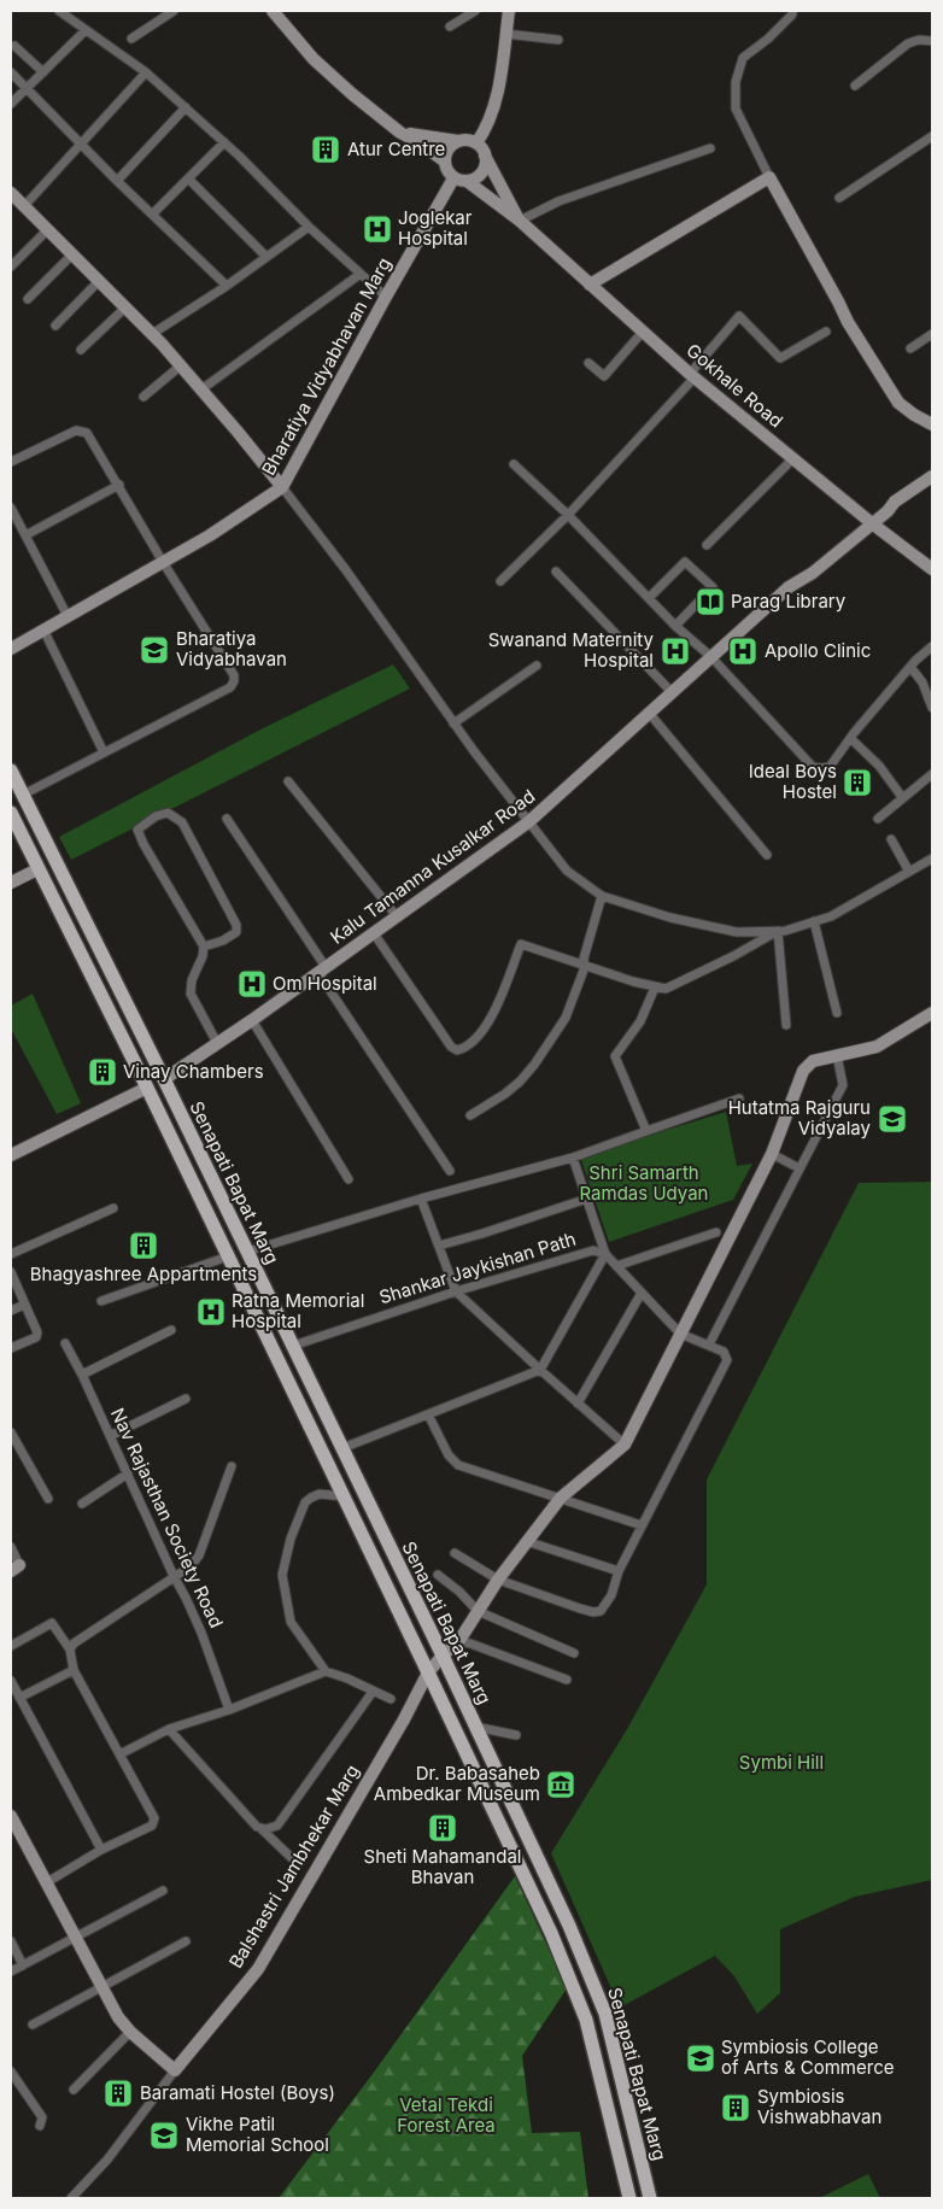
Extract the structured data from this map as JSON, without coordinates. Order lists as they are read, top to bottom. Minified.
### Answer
{"streets":{"main road":["Senapati Bapat Marg"],"street":["Bharatiya Vidyabhavan Marg","Gokhale Road","Kalu Tamanna Kusalkar Road","Shankar Jaykishan Path","Nav Rajasthan Society Road","Balshastri Jambhekar Marg"]},"crossings":[["Gokhale Road","Kalu Tamanna Kusalkar Road"],["Kalu Tamanna Kusalkar Road","Senapati Bapat Marg"],["Senapati Bapat Marg","Shankar Jaykishan Path"],["Senapati Bapat Marg","Balshastri Jambhekar Marg"]],"parks":["Shri Samarth Ramdas Udyan","Symbi Hill","Vetal Tekdi Forest Area"],"places":{"building":["Atur Centre","Ideal Boys Hostel","Vinay Chambers","Bhagyashree Appartments","Sheti Mahamandal Bhavan","Baramati Hostel (Boys)","Symbiosis Vishwabhavan"],"hospital":["Joglekar Hospital","Swanand Maternity Hospital","Apollo Clinic","Om Hospital","Ratna Memorial Hospital"],"library":["Parag Library"],"school or university":["Bharatiya Vidyabhavan","Hutatma Rajguru Vidyalay","Symbiosis College of Arts & Commerce","Vikhe Patil Memorial School"],"museum":["Dr. Babasaheb Ambedkar Museum"]}}
